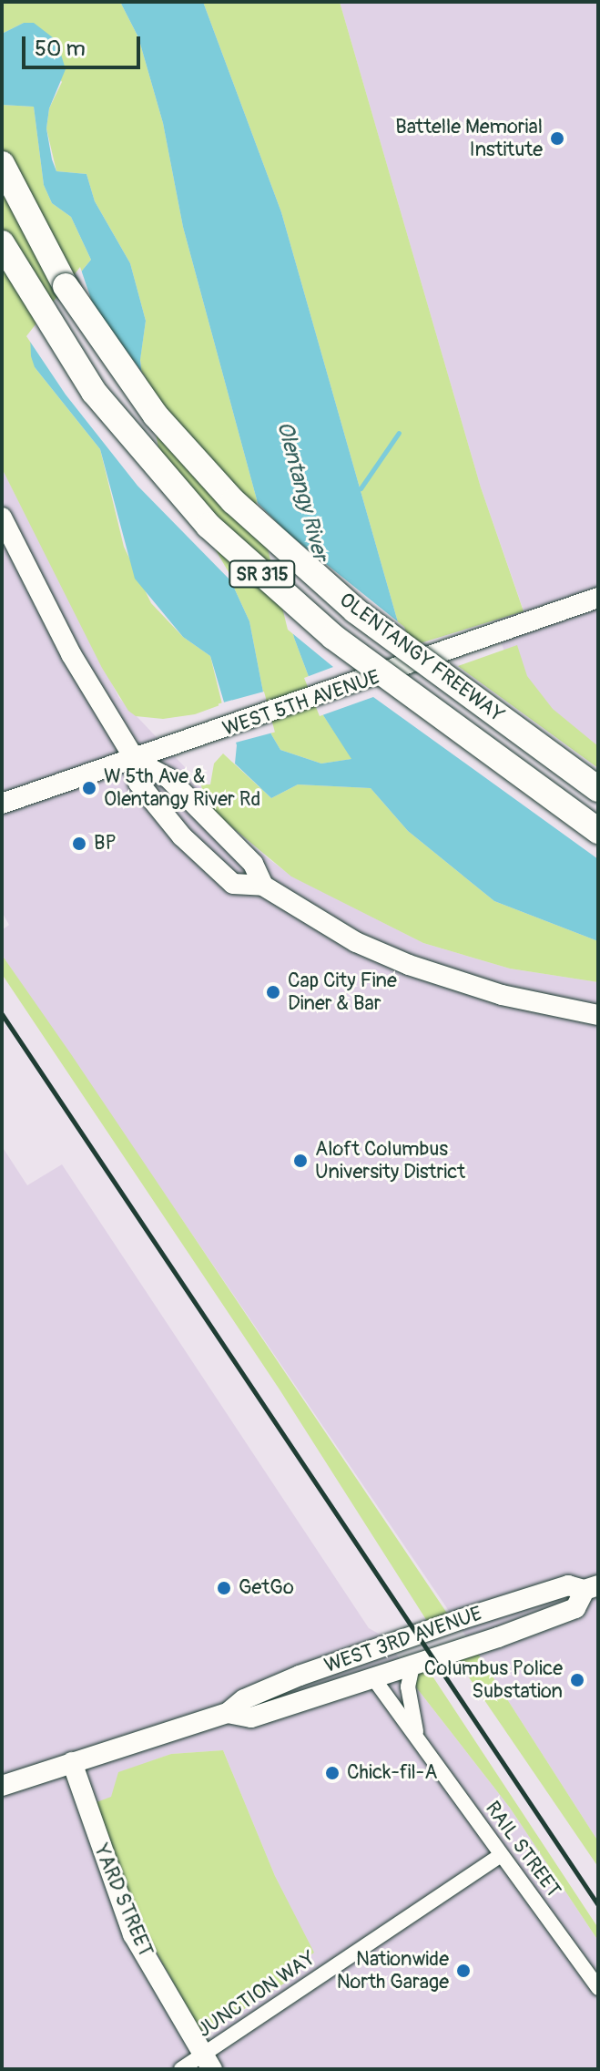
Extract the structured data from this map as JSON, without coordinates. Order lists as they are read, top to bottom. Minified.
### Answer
{"streets":{"highway":["SR 315","OLENTANGY FREEWAY"],"main road":["WEST 5TH AVENUE","WEST 3RD AVENUE","YARD STREET"],"street":["RAIL STREET","JUNCTION WAY"]},"crossings":[["WEST 3RD AVENUE","RAIL STREET"],["WEST 3RD AVENUE","YARD STREET"],["RAIL STREET","JUNCTION WAY"],["YARD STREET","JUNCTION WAY"]],"water":["Olentangy River"],"places":["Battelle Memorial Institute","W 5th Ave & Olentangy River Rd","BP","Cap City Fine Diner & Bar","Aloft Columbus University District","GetGo","Columbus Police Substation","Chick-fil-A","Nationwide North Garage"],"scale_bar":"50 m"}
